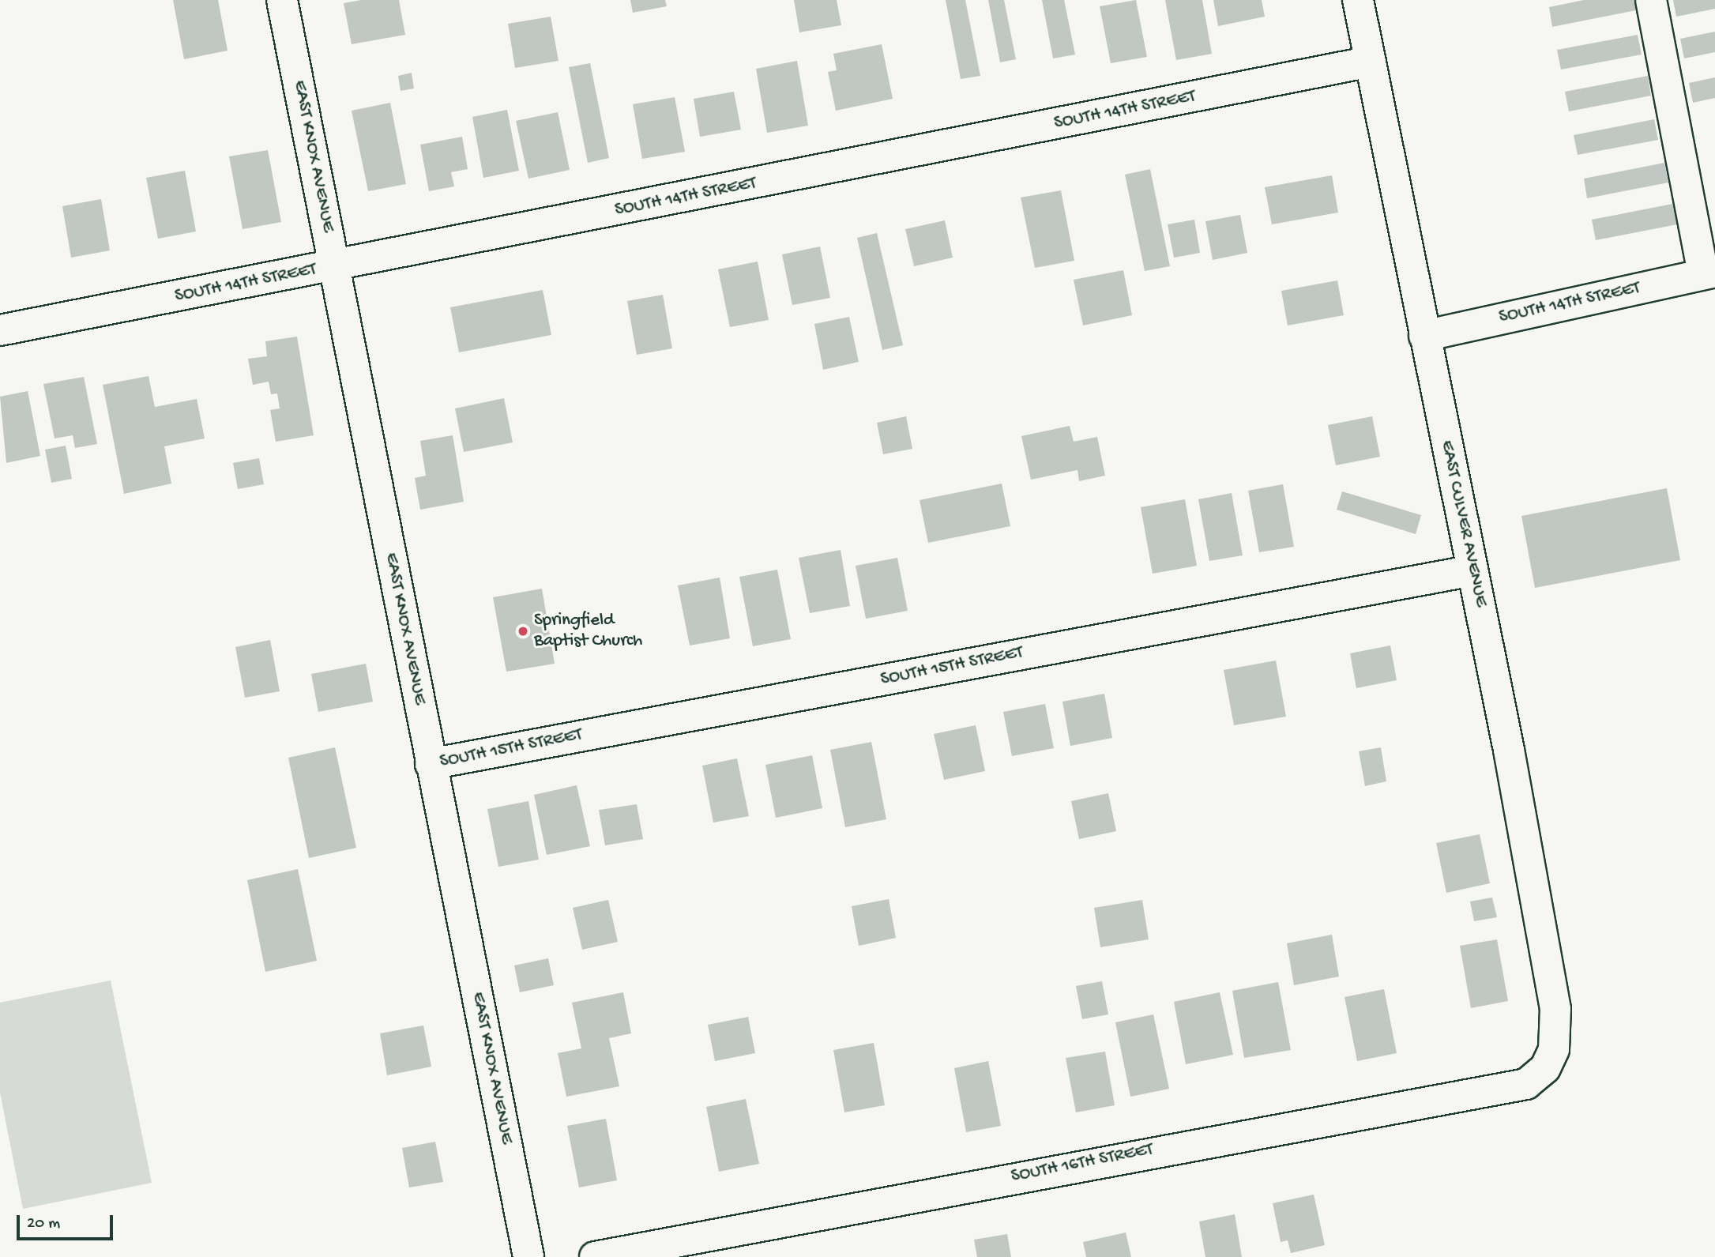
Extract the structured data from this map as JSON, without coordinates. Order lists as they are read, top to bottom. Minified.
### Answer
{"streets":{"street":["SOUTH 14TH STREET","EAST KNOX AVENUE","EAST CULVER AVENUE","SOUTH 15TH STREET","SOUTH 16TH STREET"]},"crossings":[["SOUTH 14TH STREET","EAST KNOX AVENUE"],["SOUTH 14TH STREET","EAST CULVER AVENUE"],["EAST KNOX AVENUE","SOUTH 15TH STREET"],["EAST CULVER AVENUE","SOUTH 15TH STREET"],["EAST CULVER AVENUE","SOUTH 16TH STREET"]],"places":["Springfield Baptist Church"],"scale_bar":"20 m"}
